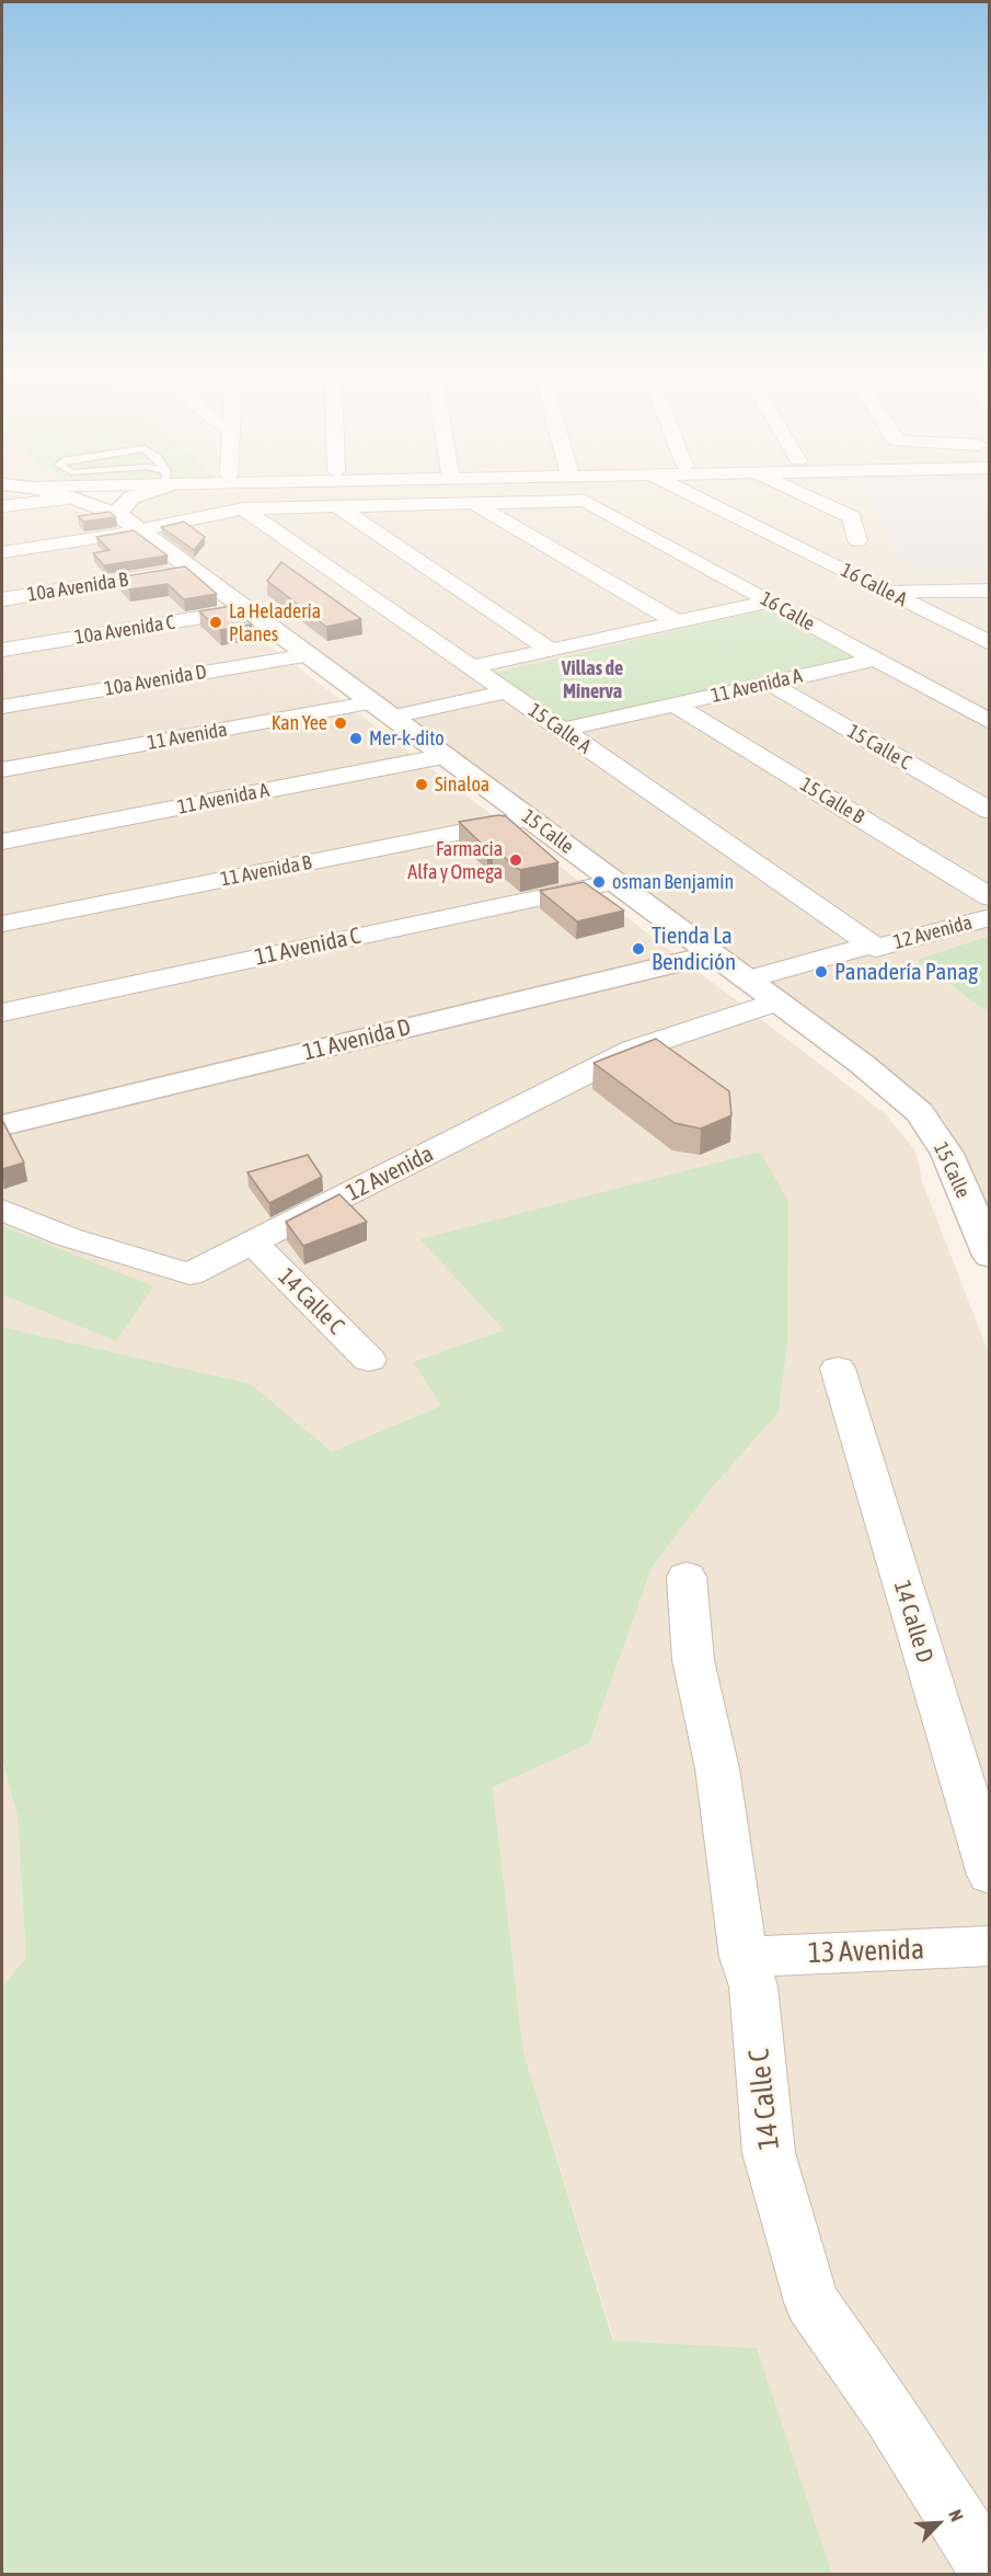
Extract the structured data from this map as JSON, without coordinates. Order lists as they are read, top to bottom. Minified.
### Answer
{"streets":{"street":["16 Calle A","10a Avenida B","16 Calle","10a Avenida C","10a Avenida D","11 Avenida A","15 Calle A","11 Avenida","15 Calle C","15 Calle B","15 Calle","11 Avenida B","12 Avenida","11 Avenida C","11 Avenida D","14 Calle C","14 Calle D","13 Avenida"]},"crossings":[["10a Avenida B","15 Calle"],["16 Calle","11 Avenida A"],["10a Avenida C","15 Calle"],["10a Avenida D","15 Calle"],["11 Avenida A","15 Calle A"],["11 Avenida A","15 Calle C"],["11 Avenida A","15 Calle B"],["11 Avenida A","15 Calle"],["15 Calle A","12 Avenida"],["11 Avenida","15 Calle"],["15 Calle","11 Avenida B"],["15 Calle","12 Avenida"],["15 Calle","11 Avenida C"],["15 Calle","11 Avenida D"],["12 Avenida","14 Calle C"],["14 Calle C","13 Avenida"]],"districts":["Villas de Minerva"],"places":["La Heladería Planes","Kan Yee","Mer-k-dito","Sinaloa","Farmacia Alfa y Omega","osman Benjamín","Tienda La Bendición","Panadería Panag"],"north":"top right"}
